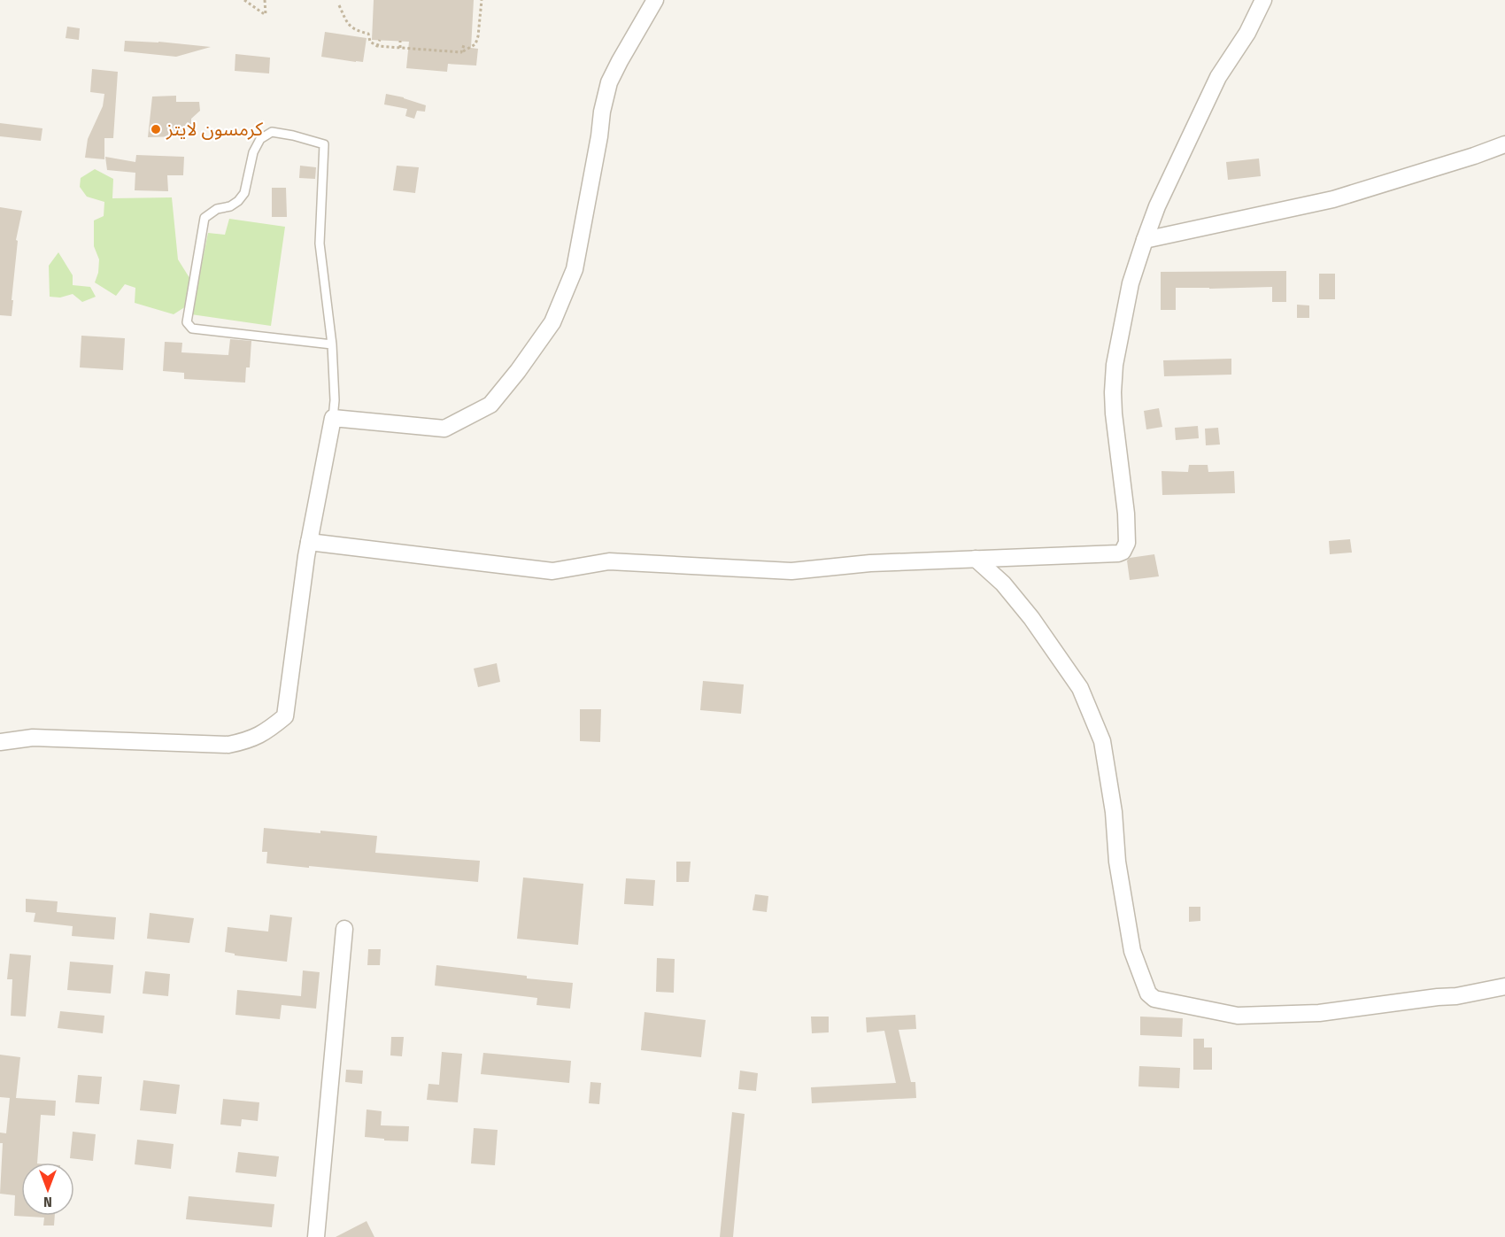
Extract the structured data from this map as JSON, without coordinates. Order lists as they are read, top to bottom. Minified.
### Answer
{"places":["كرمسون لايتز"],"north":"bottom"}
